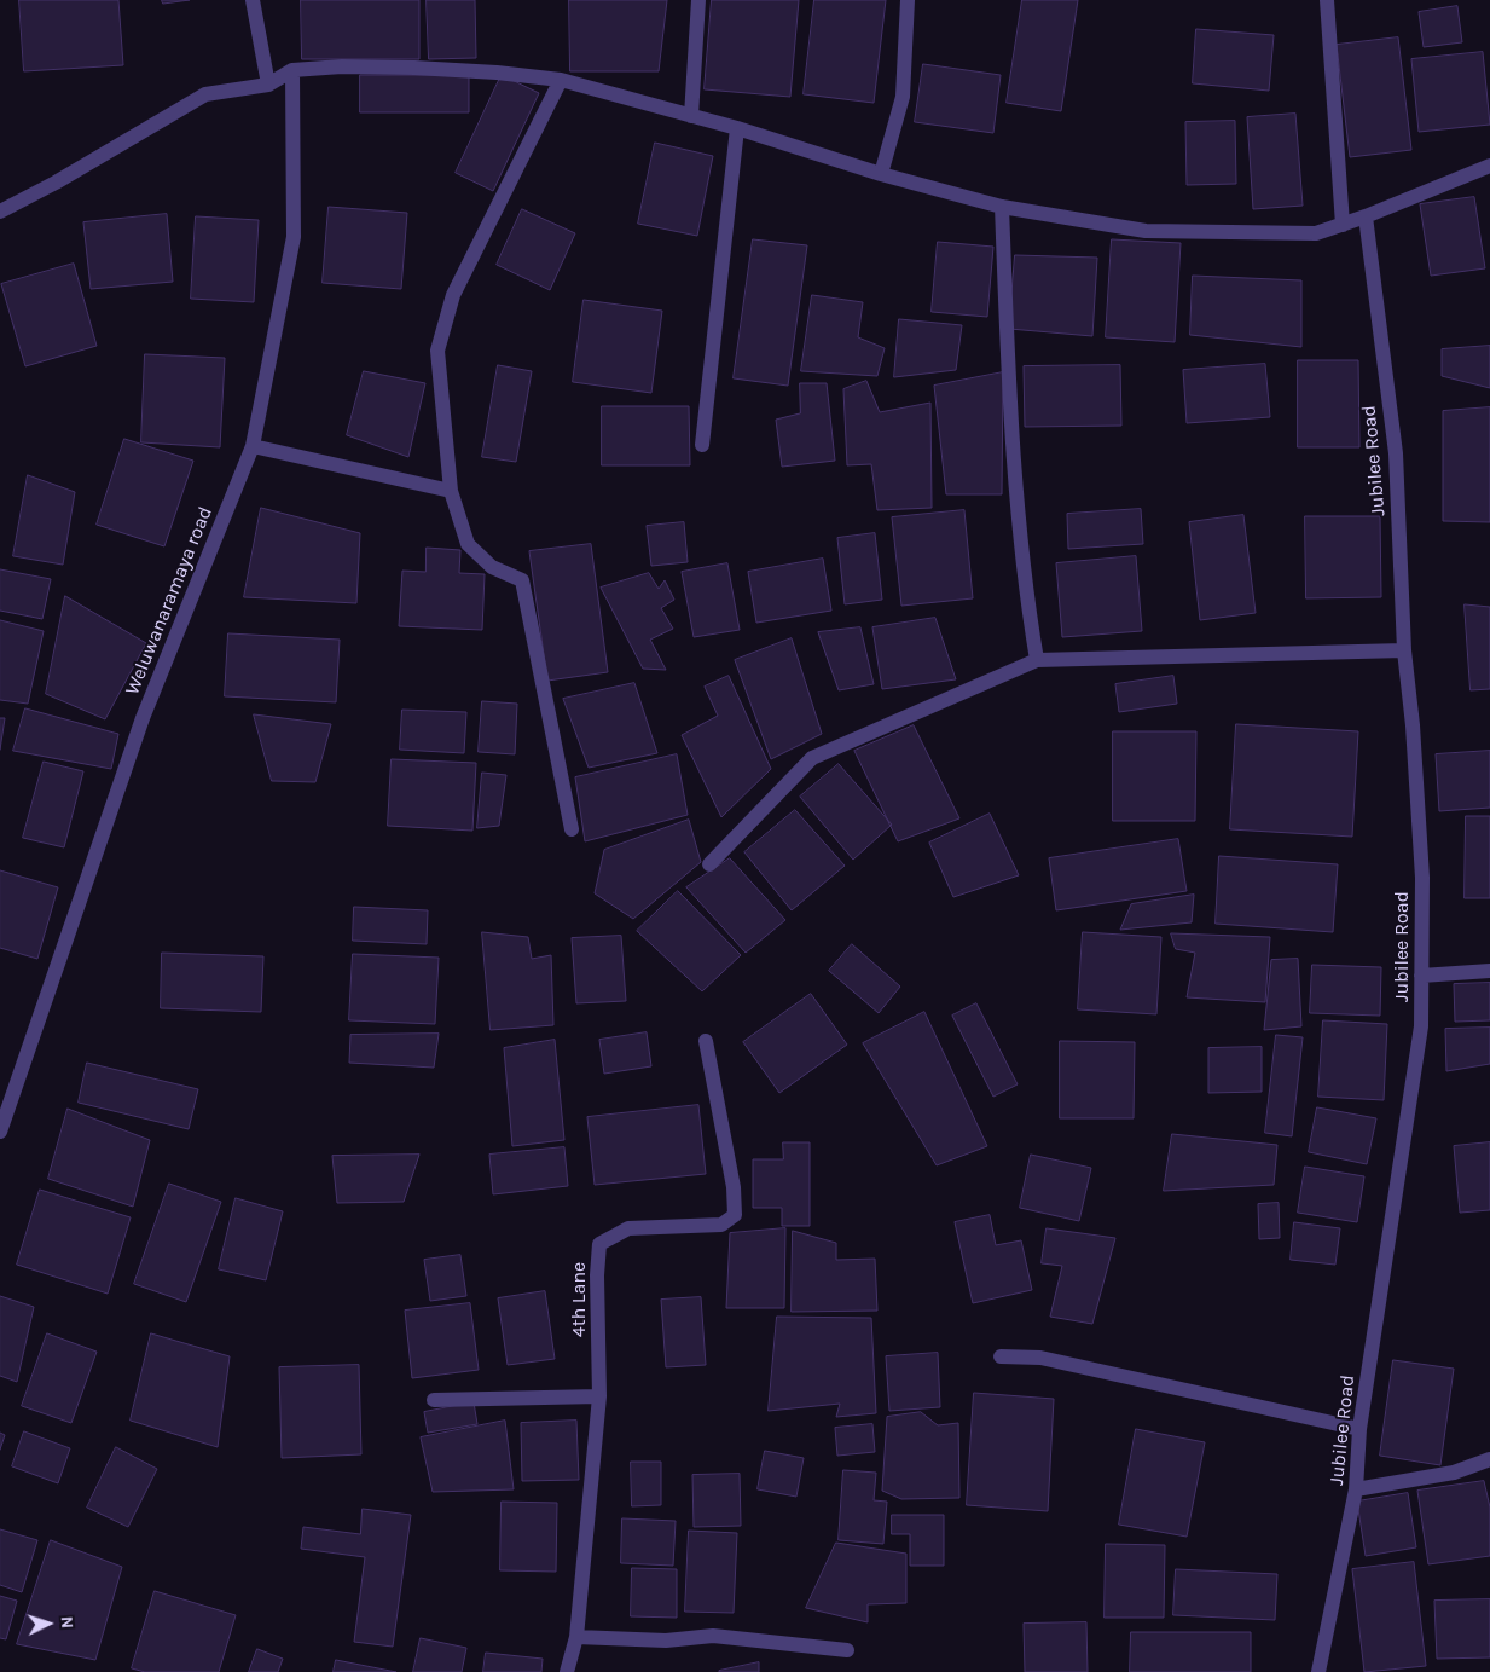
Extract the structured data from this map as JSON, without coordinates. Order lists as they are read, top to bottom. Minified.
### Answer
{"streets":{"street":["Jubilee Road","Weluwanaramaya road","4th Lane"]},"north":"right"}
